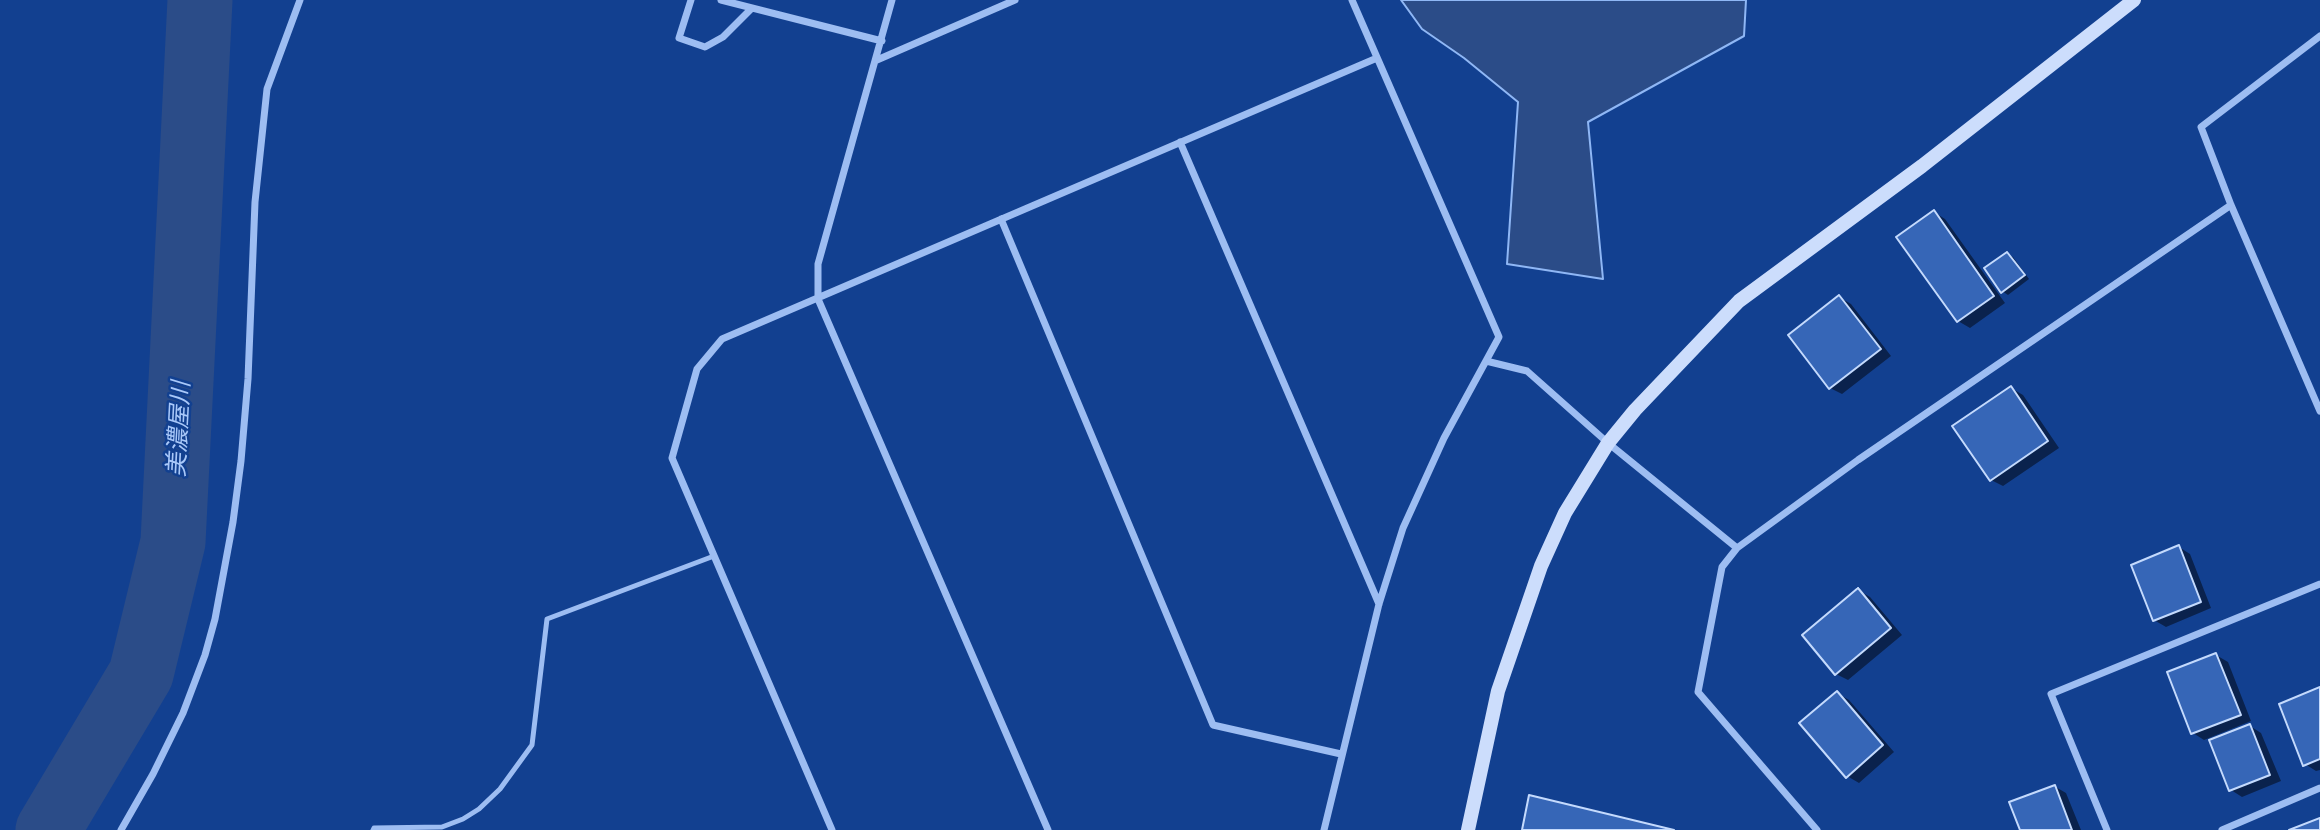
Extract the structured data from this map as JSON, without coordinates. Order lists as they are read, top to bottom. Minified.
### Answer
{"water":["美濃屋川"]}
